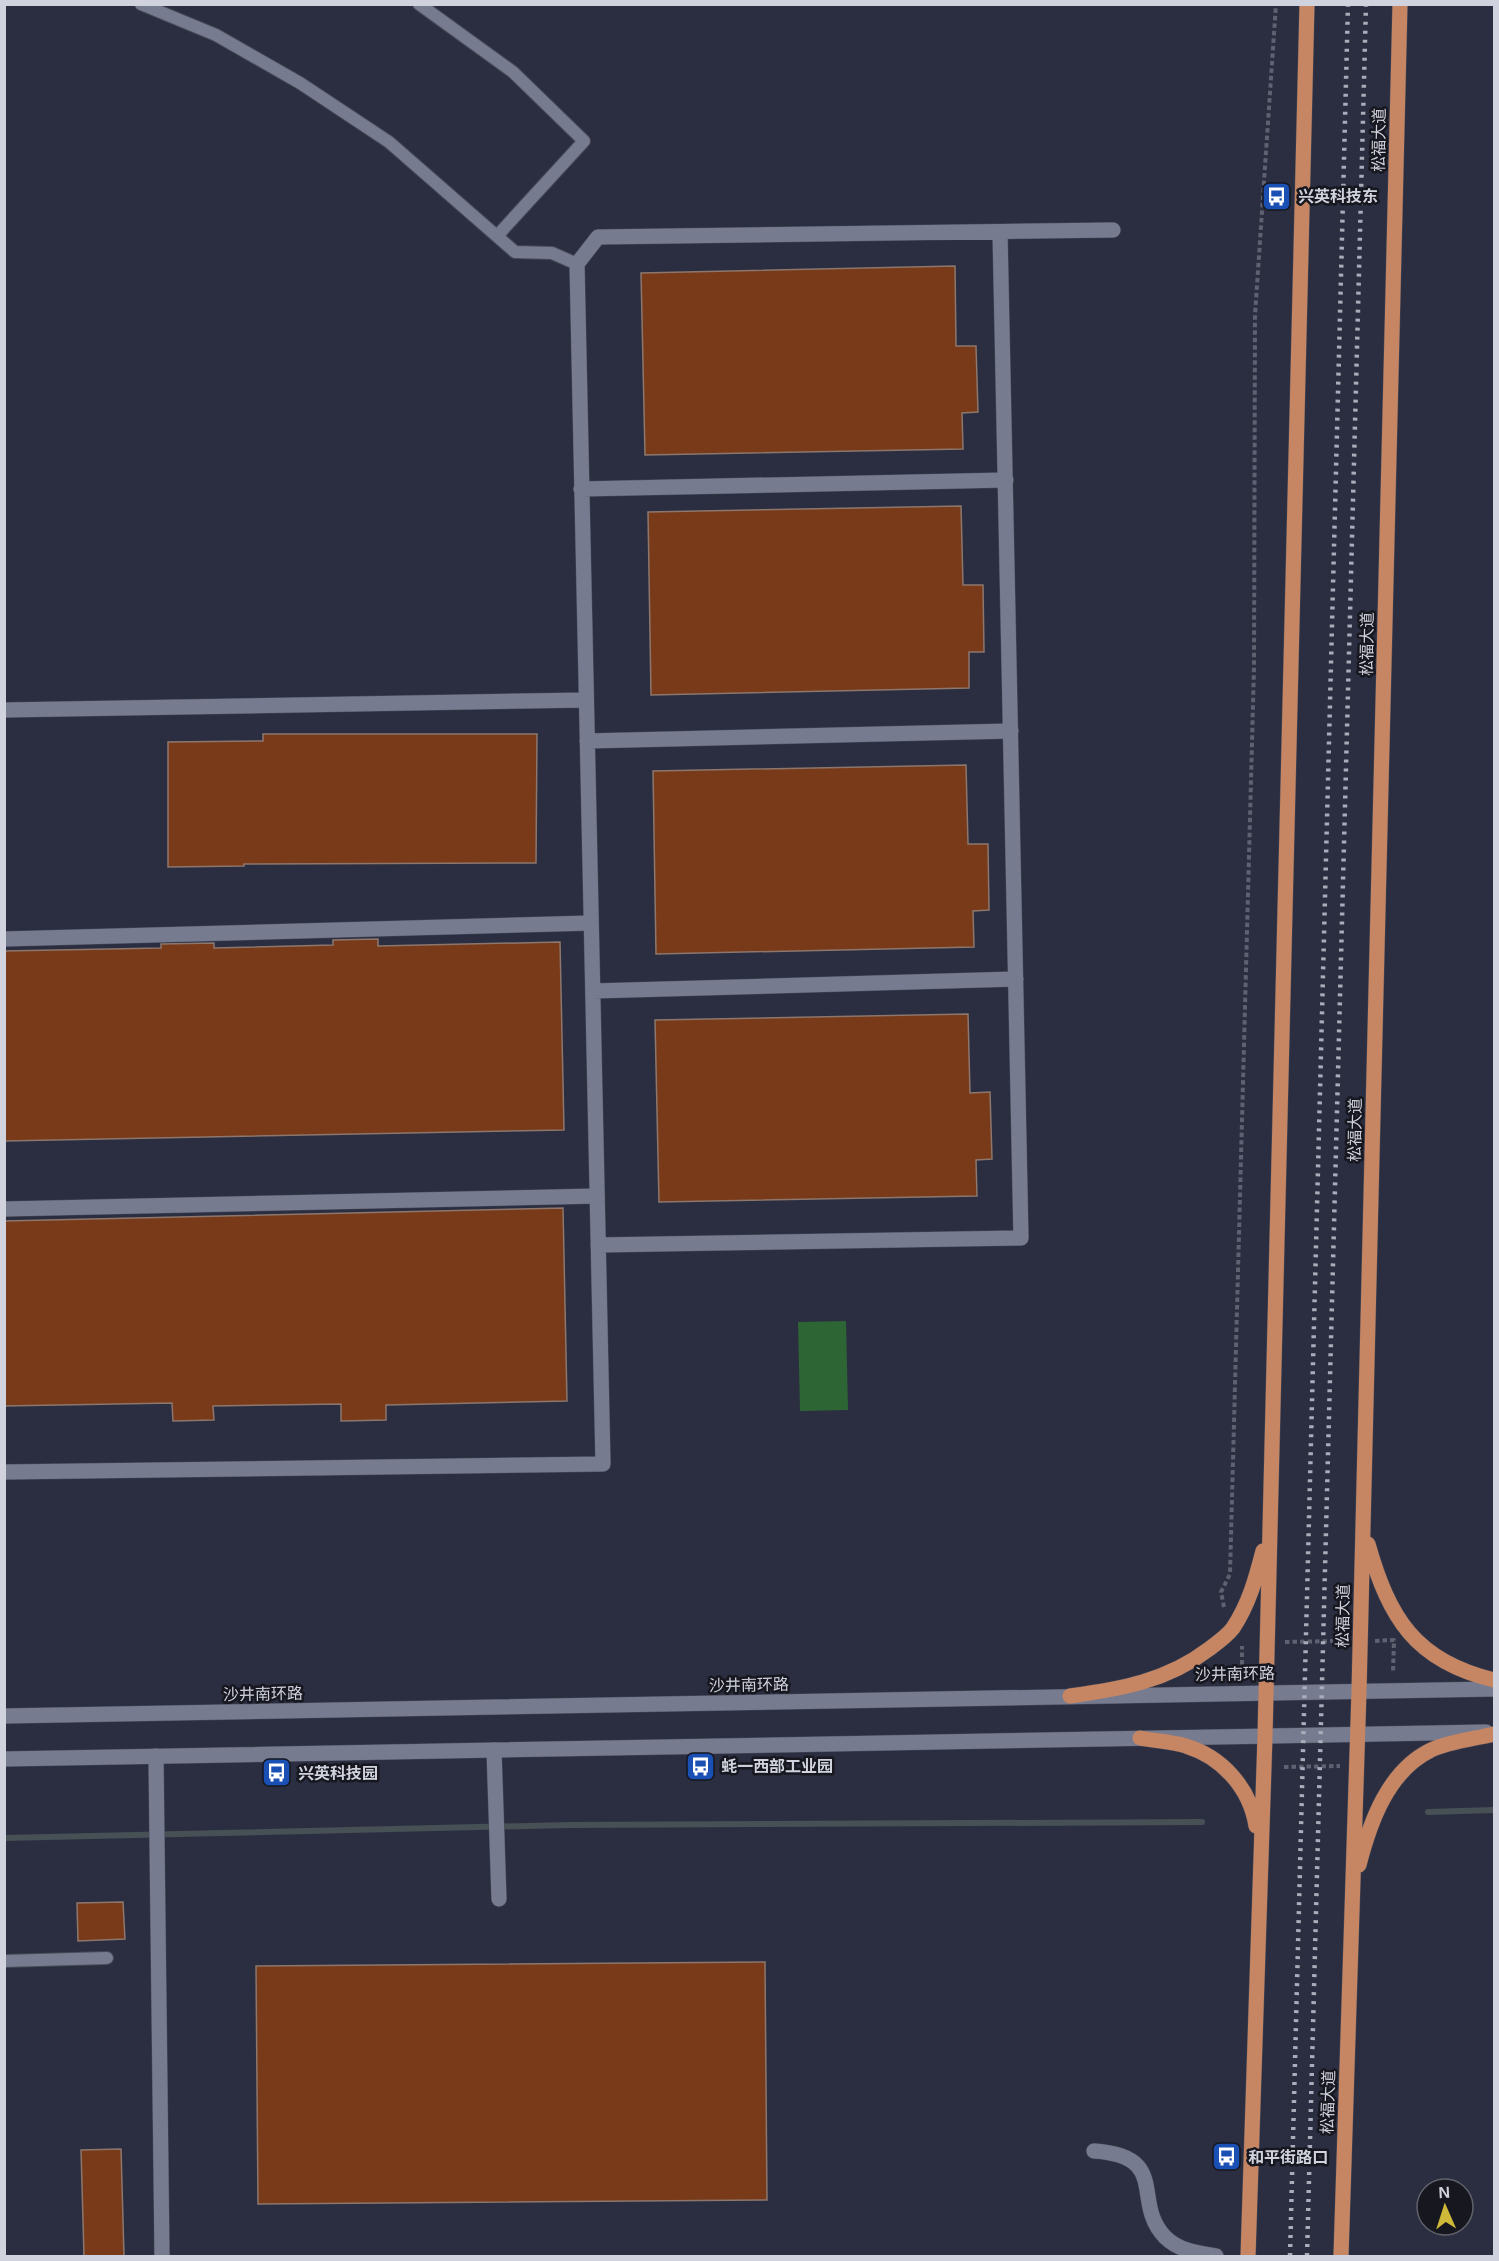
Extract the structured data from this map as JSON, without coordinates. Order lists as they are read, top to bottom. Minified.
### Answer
{"streets":{"main road":["松福大道"],"street":["沙井南环路"]},"crossings":[["松福大道","沙井南环路"]],"places":{"bus stop":["兴英科技东","蚝一西部工业园","兴英科技园","和平街路口"]},"north":"top"}
